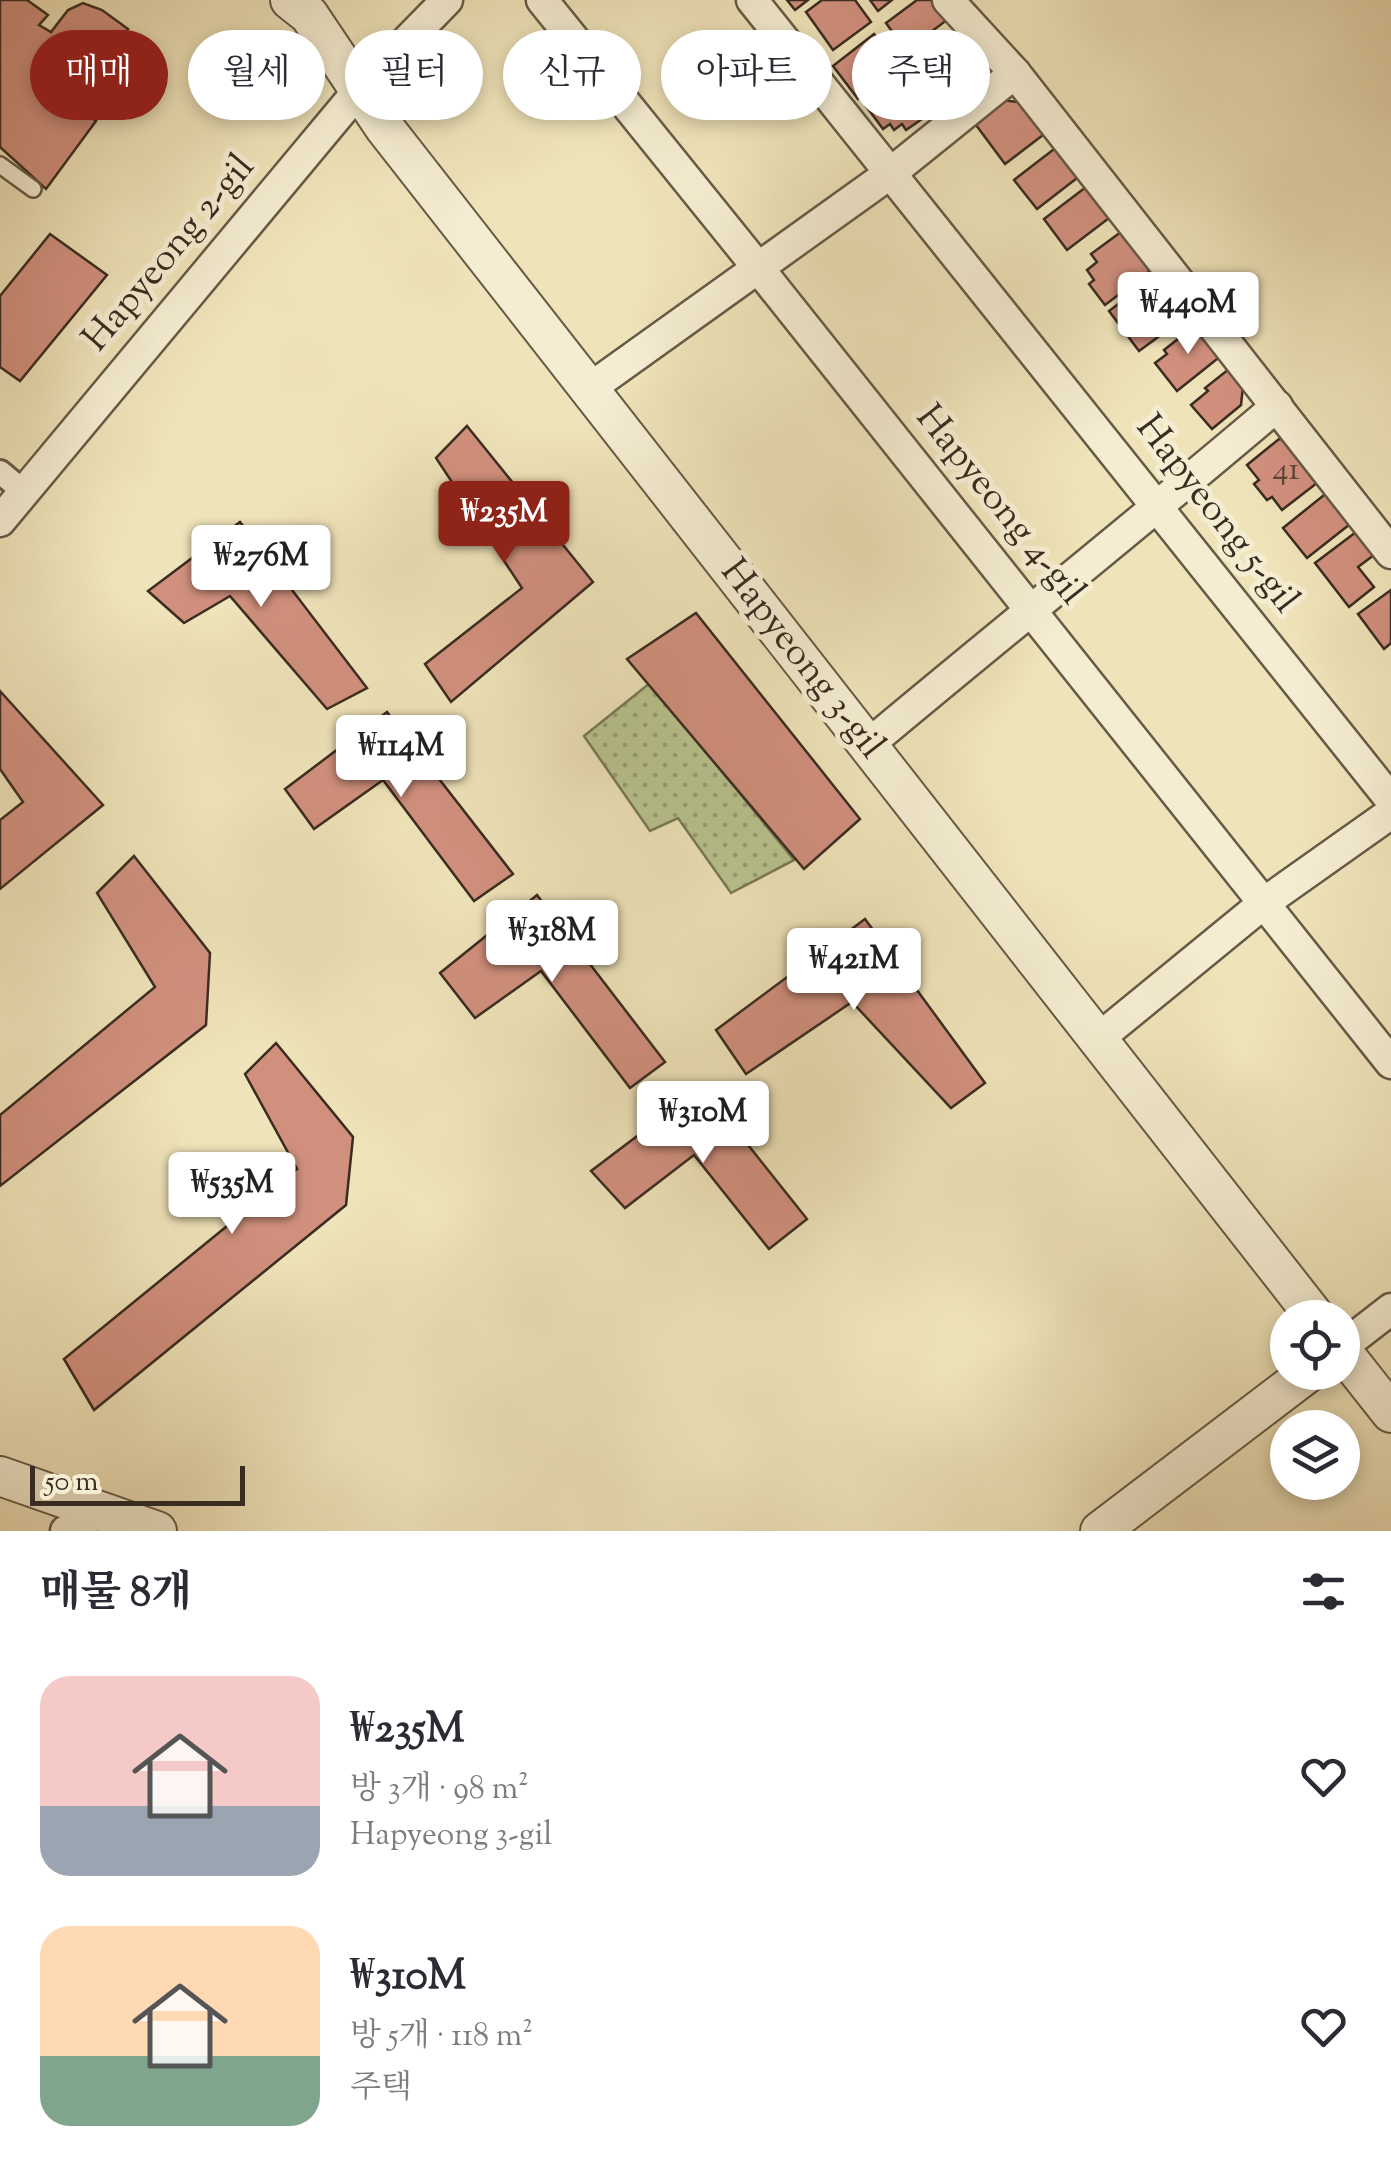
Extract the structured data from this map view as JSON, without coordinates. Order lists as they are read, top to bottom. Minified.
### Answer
{"streets":{"street":["Hapyeong 2-gil","Hapyeong 4-gil","Hapyeong 5-gil","Hapyeong 3-gil"]},"house_numbers":["41"],"scale_bar":"50 m","page":{"chip":["매매","월세","필터","신규","아파트","주택"],"price":["₩440M","₩235M","₩276M","₩114M","₩318M","₩421M","₩310M","₩535M"],"scale":"50 m","heading":"매물 8개","list":[{"name":"₩235M","note":"방 3개 · 98 m² · Hapyeong 3-gil"},{"name":"₩310M","note":"방 5개 · 118 m² · 주택"}]}}
